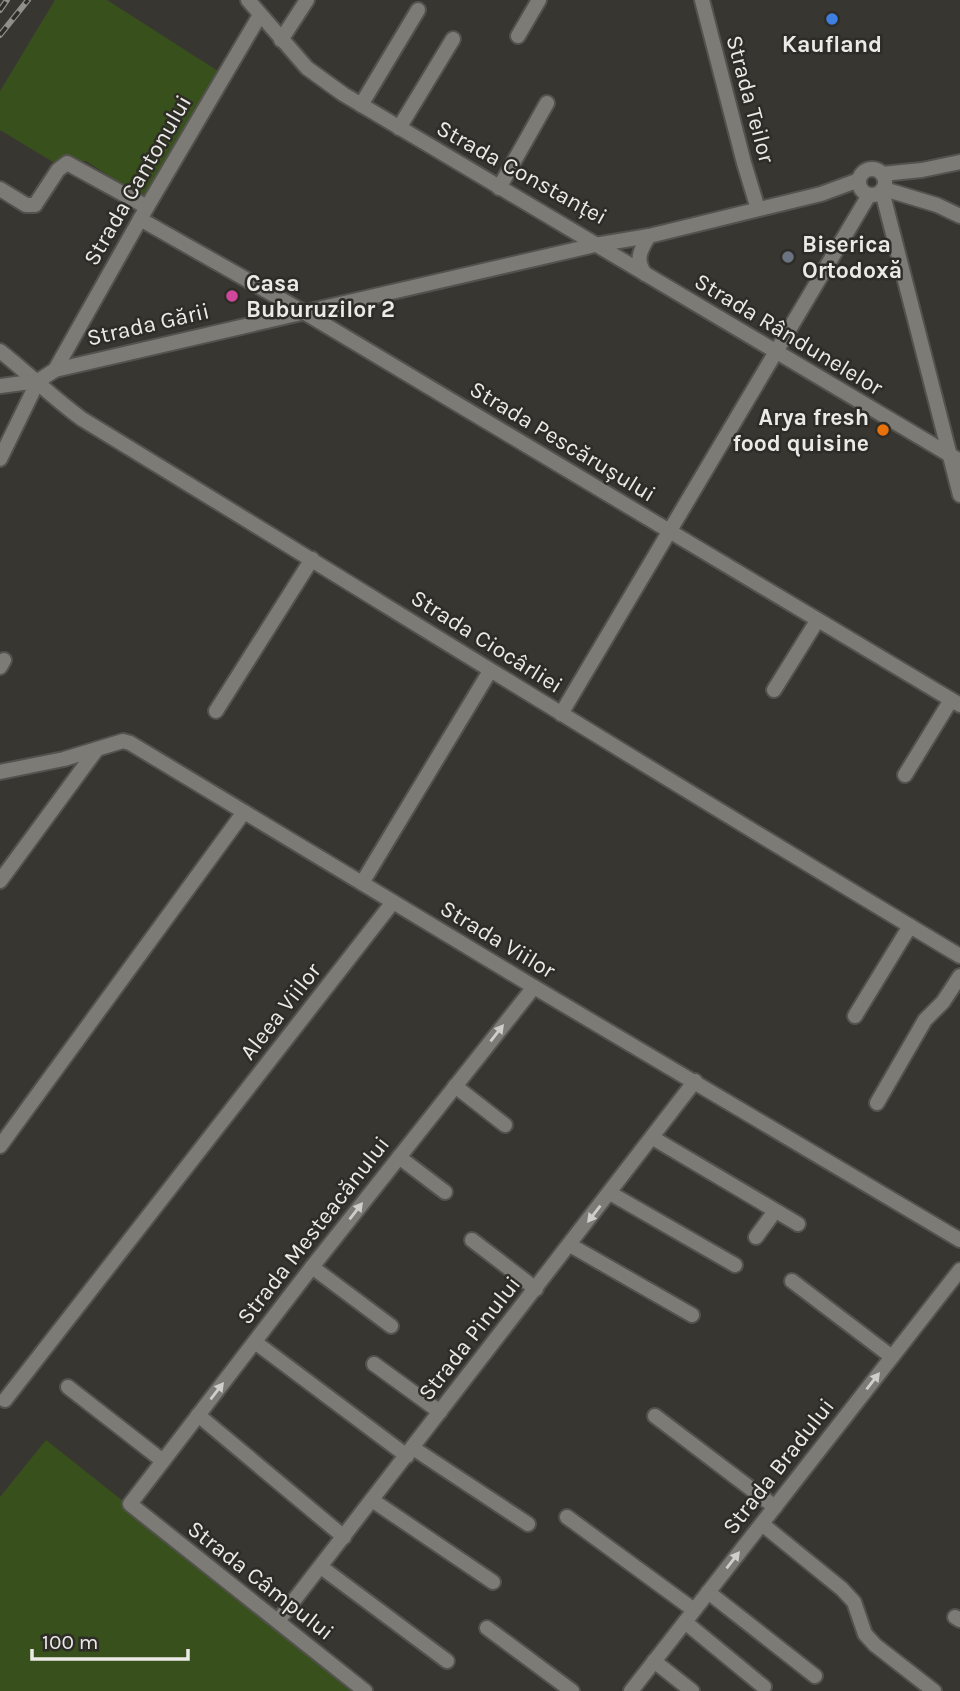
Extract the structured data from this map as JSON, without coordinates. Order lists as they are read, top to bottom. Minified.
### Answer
{"streets":{"street":["Strada Teilor","Strada Constanței","Strada Cantonului","Strada Gării","Strada Rândunelelor","Strada Pescărușului","Strada Ciocârliei","Strada Viilor","Aleea Viilor","Strada Mesteacănului","Strada Pinului","Strada Bradului","Strada Câmpului"]},"crossings":[["Strada Teilor","Strada Constanței"],["Strada Constanței","Strada Cantonului"],["Strada Constanței","Strada Gării"],["Strada Constanței","Strada Rândunelelor"],["Strada Cantonului","Strada Gării"],["Strada Cantonului","Strada Pescărușului"],["Strada Gării","Strada Rândunelelor"],["Strada Gării","Strada Pescărușului"],["Strada Gării","Strada Ciocârliei"],["Strada Viilor","Aleea Viilor"],["Strada Viilor","Strada Mesteacănului"],["Strada Viilor","Strada Pinului"],["Strada Mesteacănului","Strada Câmpului"],["Strada Pinului","Strada Câmpului"]],"one_way":["Strada Mesteacănului","Strada Bradului"],"places":["Kaufland","Biserica Ortodoxă","Casa Buburuzilor 2","Arya fresh food quisine"],"scale_bar":"100 m"}
